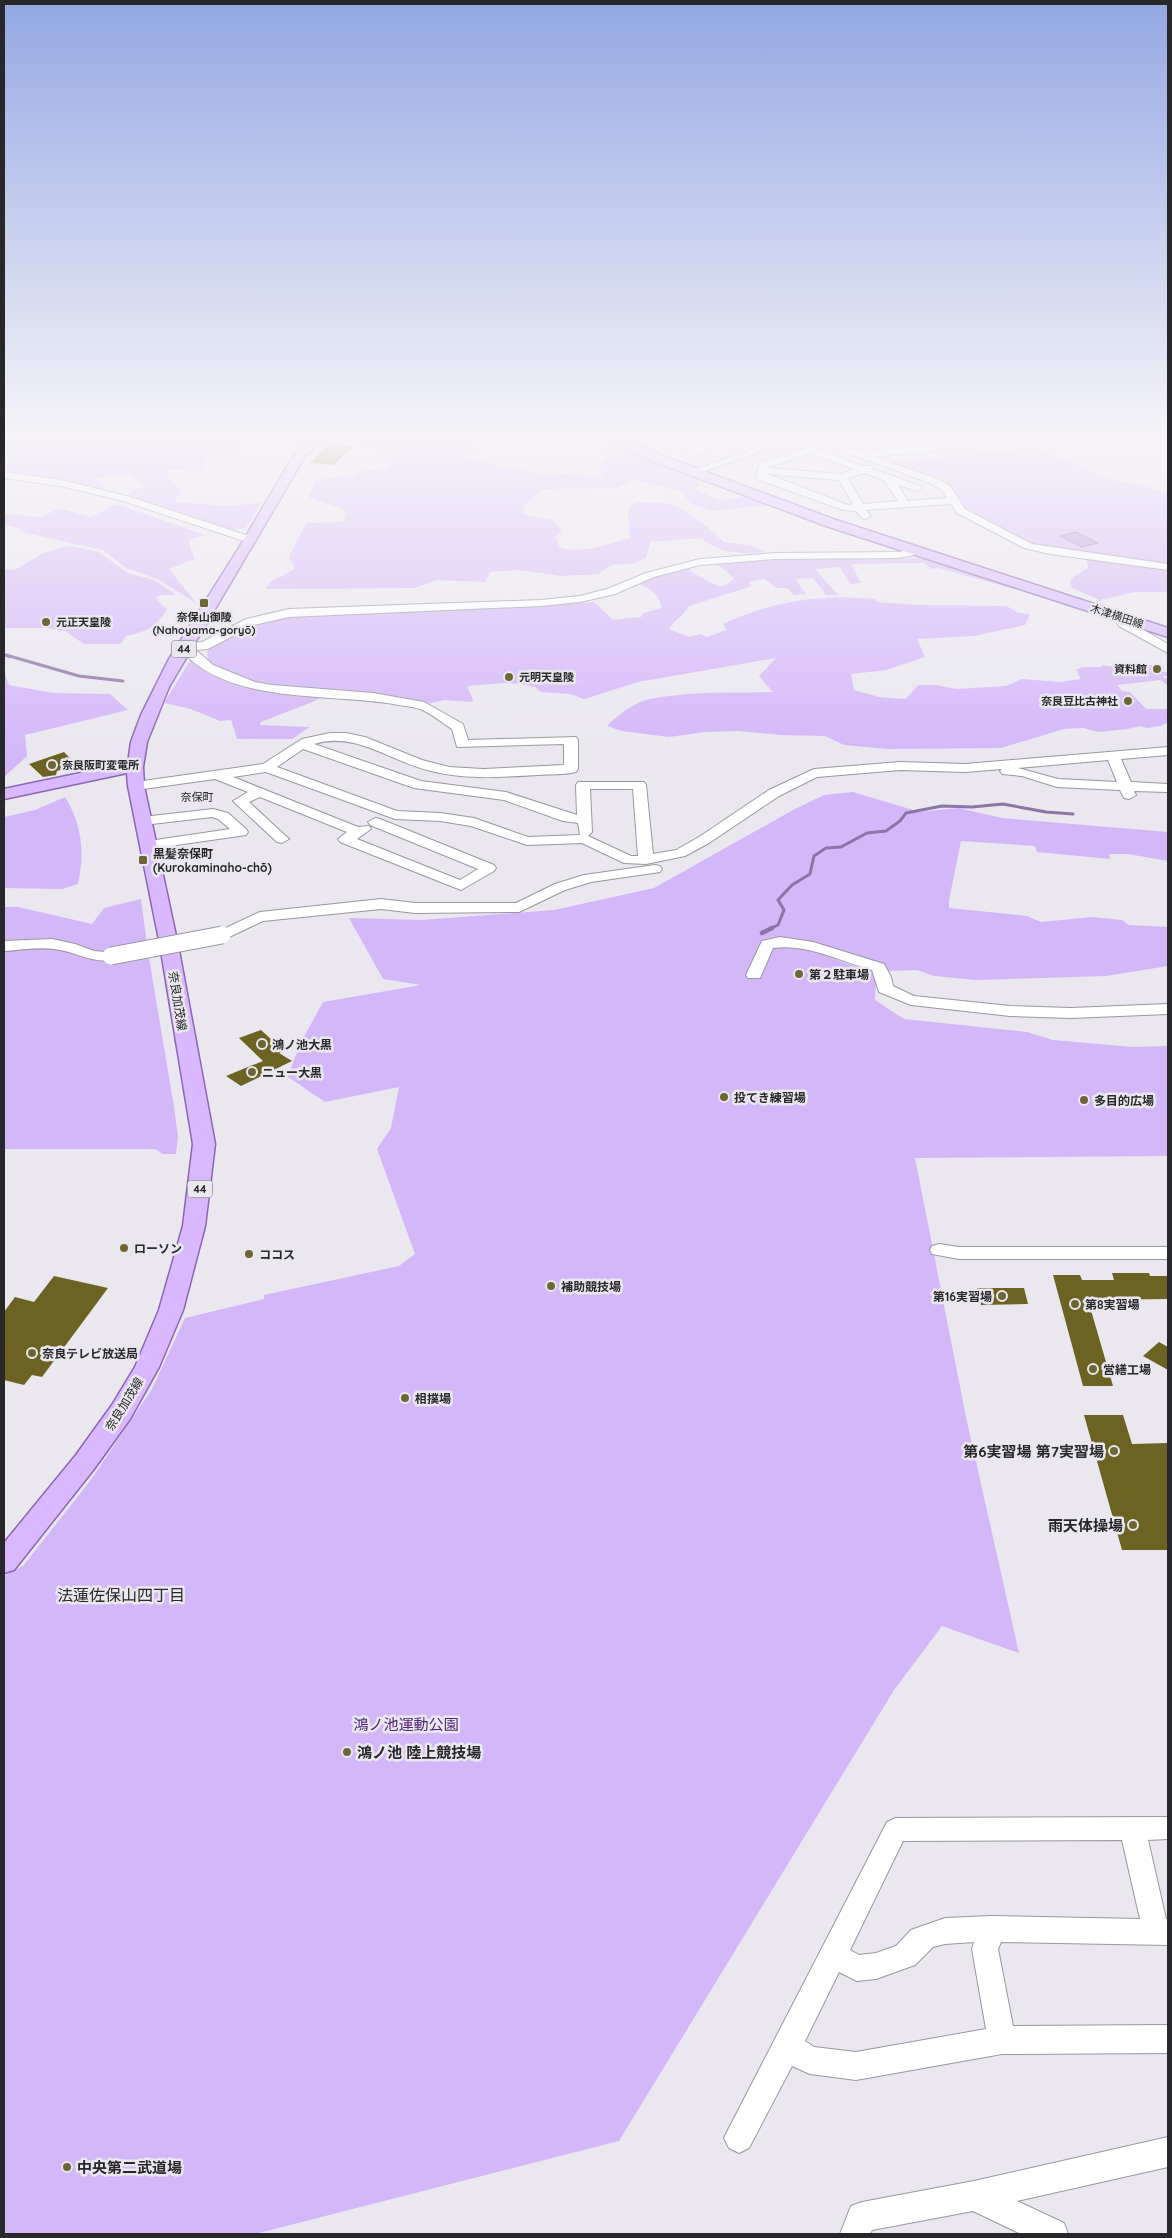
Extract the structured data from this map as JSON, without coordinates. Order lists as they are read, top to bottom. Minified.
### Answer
{"streets":{"main road":["木津横田線","44","奈良加茂線"]},"districts":["奈保町","法蓮佐保山四丁目"],"parks":["鴻ノ池運動公園"],"places":{"transit":["奈保山御陵 (Nahoyama-goryō)","黒髪奈保町 (Kurokaminaho-chō)"],"other":["元正天皇陵","資料館","元明天皇陵","奈良豆比古神社","奈良阪町変電所","第２駐車場","鴻ノ池大黒","ニュー大黒","投てき練習場","多目的広場","ローソン","ココス","補助競技場","第16実習場","第8実習場","奈良テレビ放送局","営繕工場","相撲場","第6実習場 第7実習場","雨天体操場","鴻ノ池 陸上競技場","中央第二武道場"]}}
